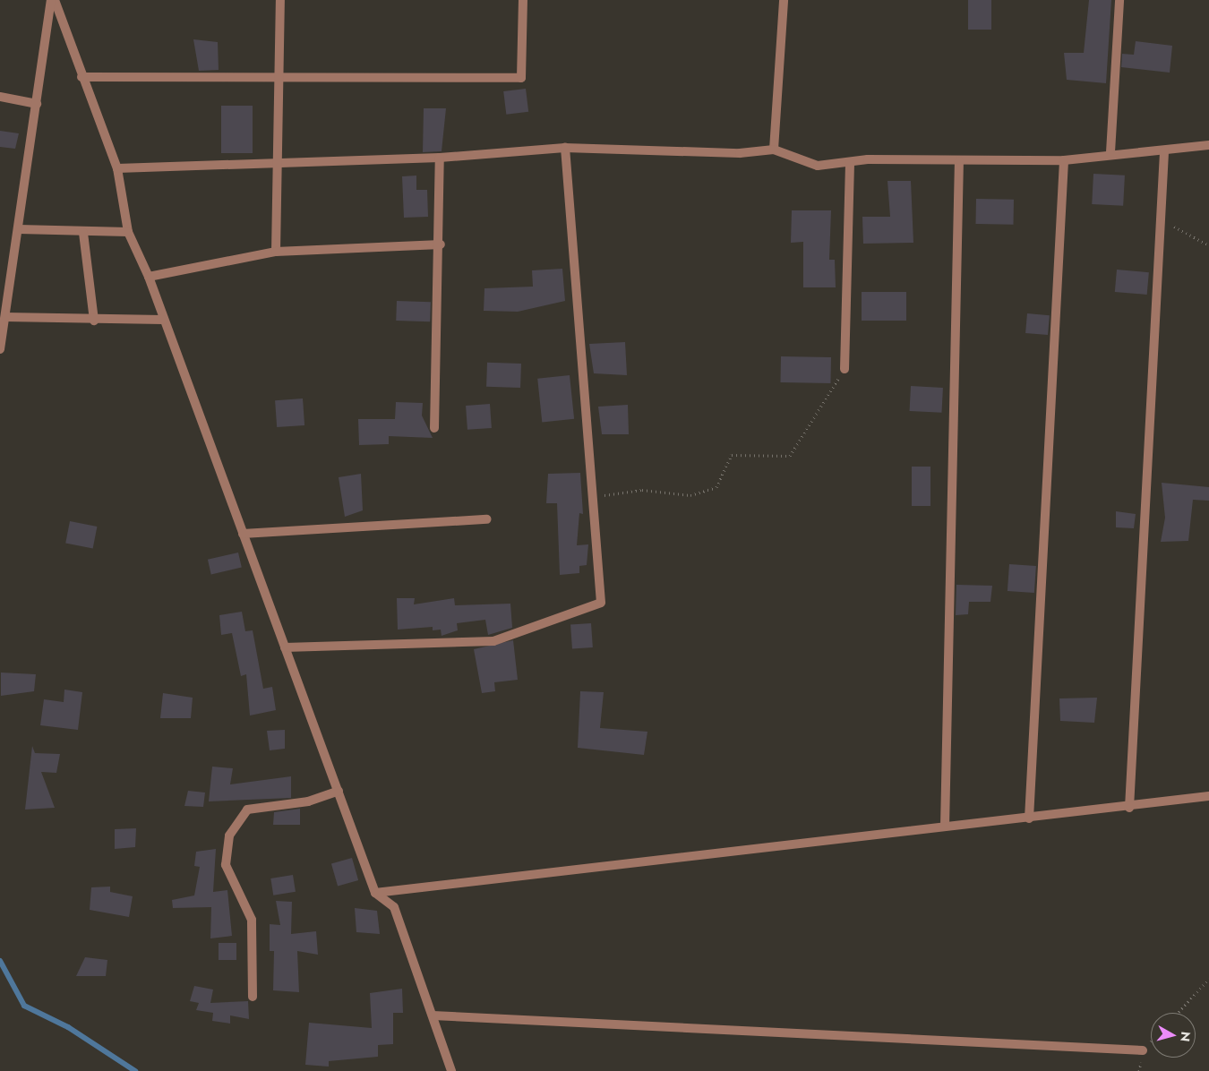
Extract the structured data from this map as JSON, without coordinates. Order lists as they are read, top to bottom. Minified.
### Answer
{"north":"right"}
